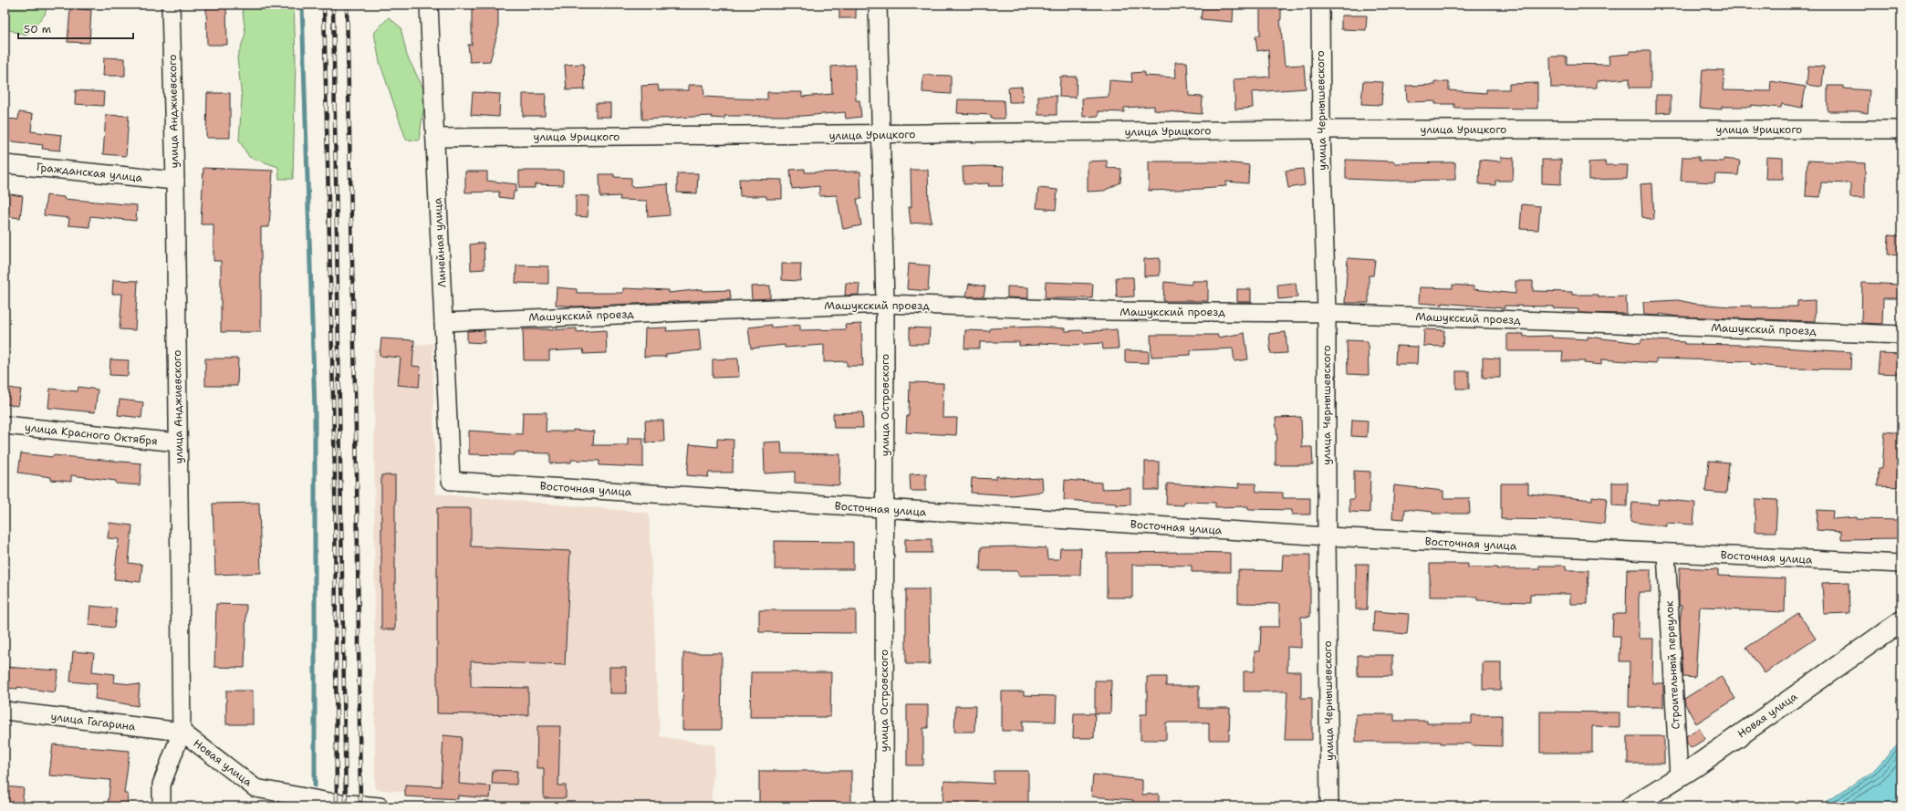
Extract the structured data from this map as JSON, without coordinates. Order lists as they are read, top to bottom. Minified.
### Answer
{"streets":{"street":["улица Чернышевского","улица Анджиевского","улица Урицкого","Гражданская улица","Линейная улица","Машукский проезд","улица Островского","улица Красного Октября","Восточная улица","Строительный переулок","Новая улица","улица Гагарина"]},"crossings":[["улица Чернышевского","улица Урицкого"],["улица Чернышевского","Машукский проезд"],["улица Чернышевского","Восточная улица"],["улица Анджиевского","Гражданская улица"],["улица Анджиевского","улица Красного Октября"],["улица Анджиевского","Новая улица"],["улица Анджиевского","улица Гагарина"],["улица Урицкого","Линейная улица"],["улица Урицкого","улица Островского"],["Линейная улица","Машукский проезд"],["Линейная улица","Восточная улица"],["Машукский проезд","улица Островского"],["улица Островского","Восточная улица"],["Восточная улица","Строительный переулок"],["Строительный переулок","Новая улица"],["Новая улица","улица Гагарина"]],"scale_bar":"50 m"}
